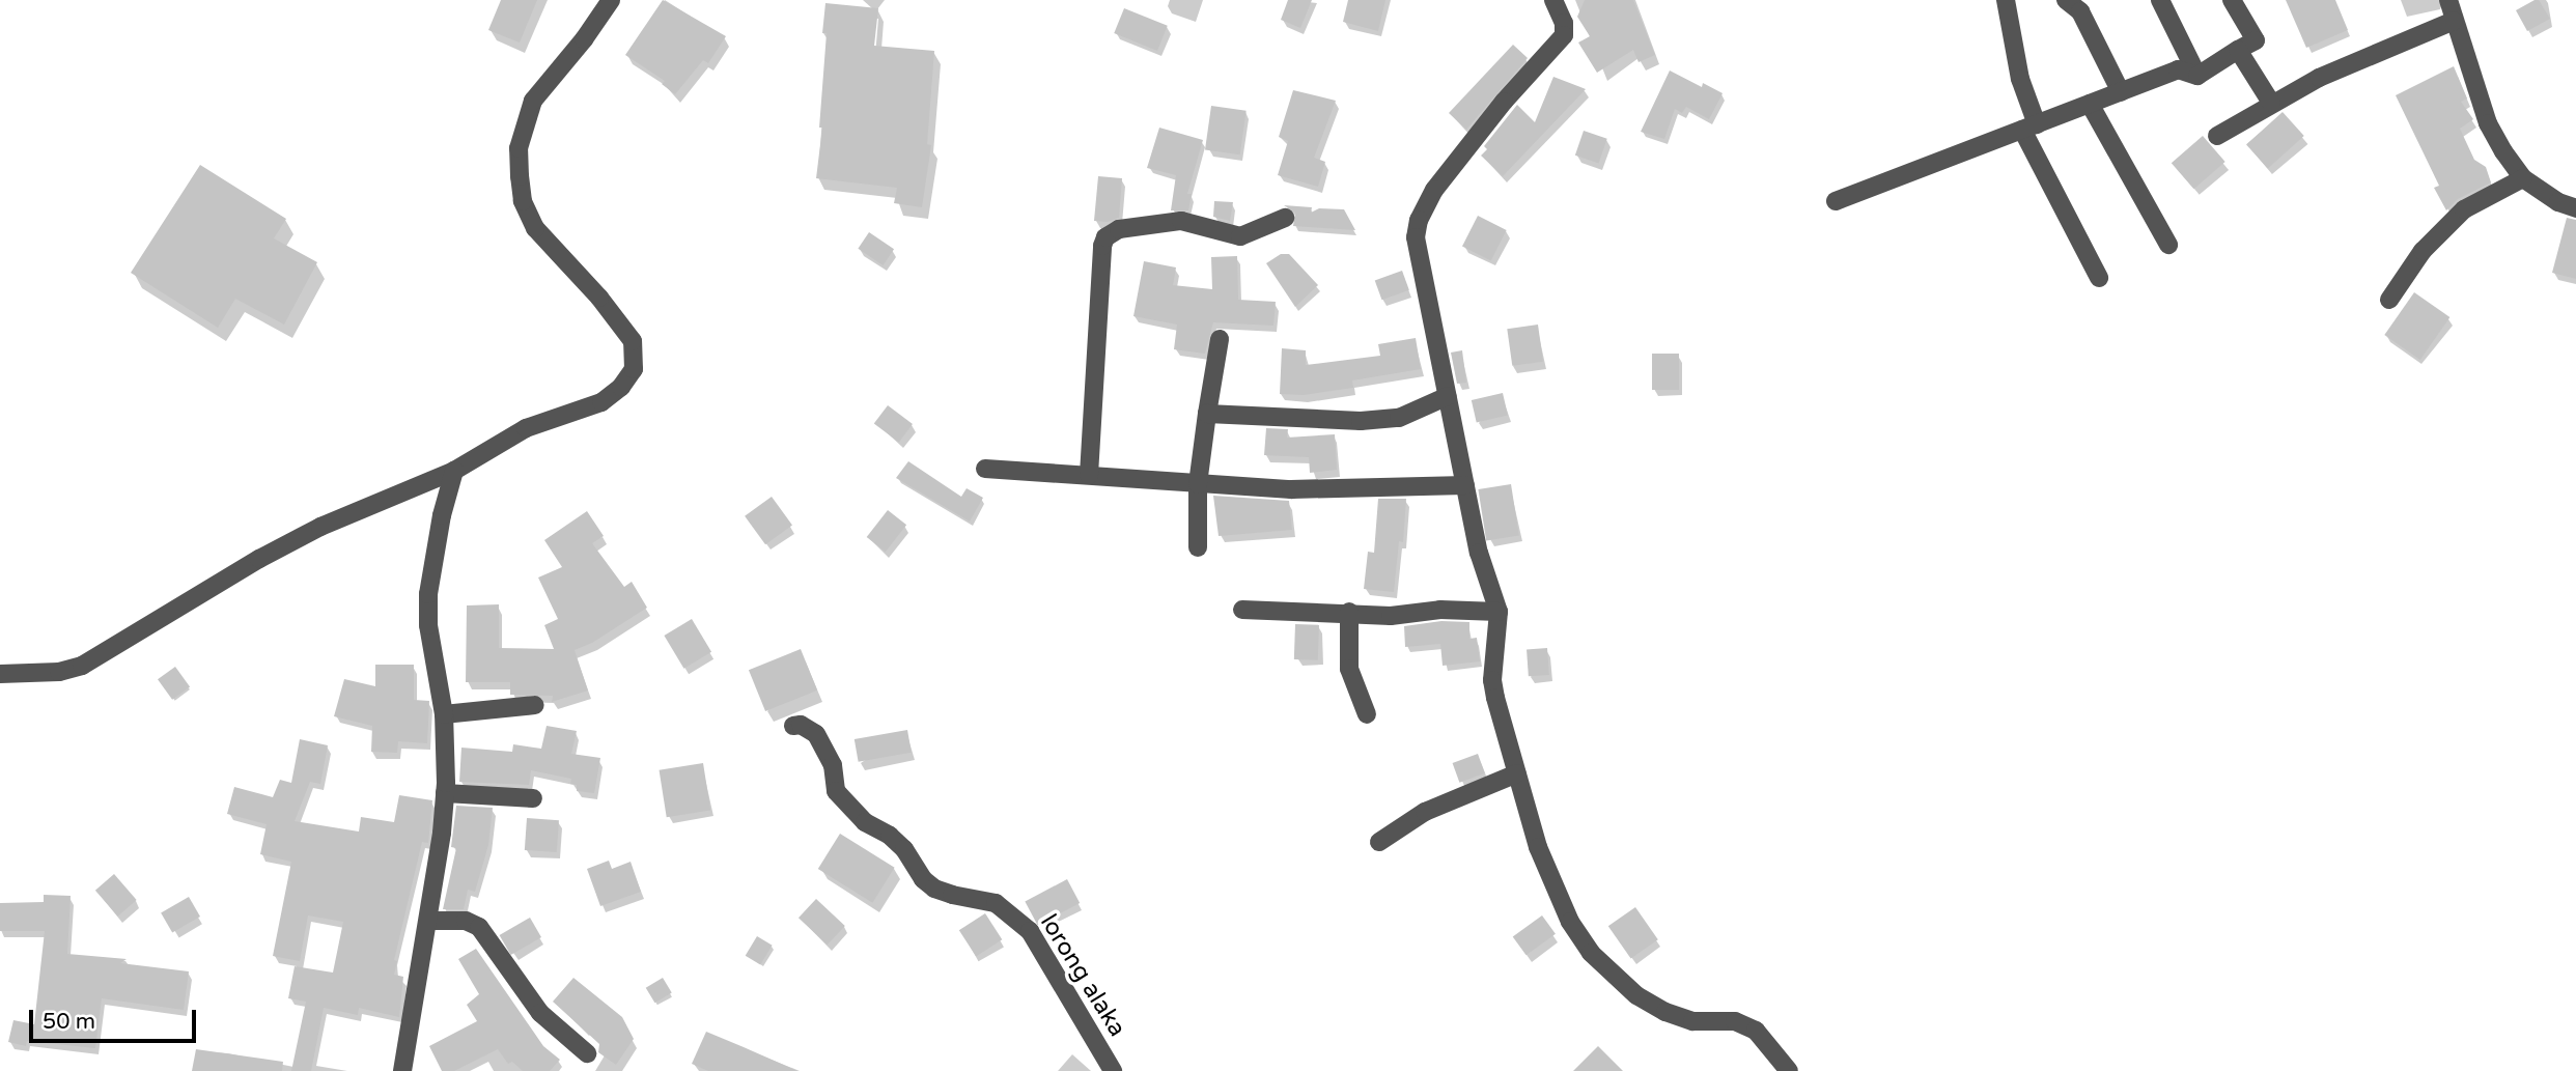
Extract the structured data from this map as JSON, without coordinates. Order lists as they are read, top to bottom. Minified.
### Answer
{"streets":{"street":["lorong alaka"]},"scale_bar":"50 m"}
